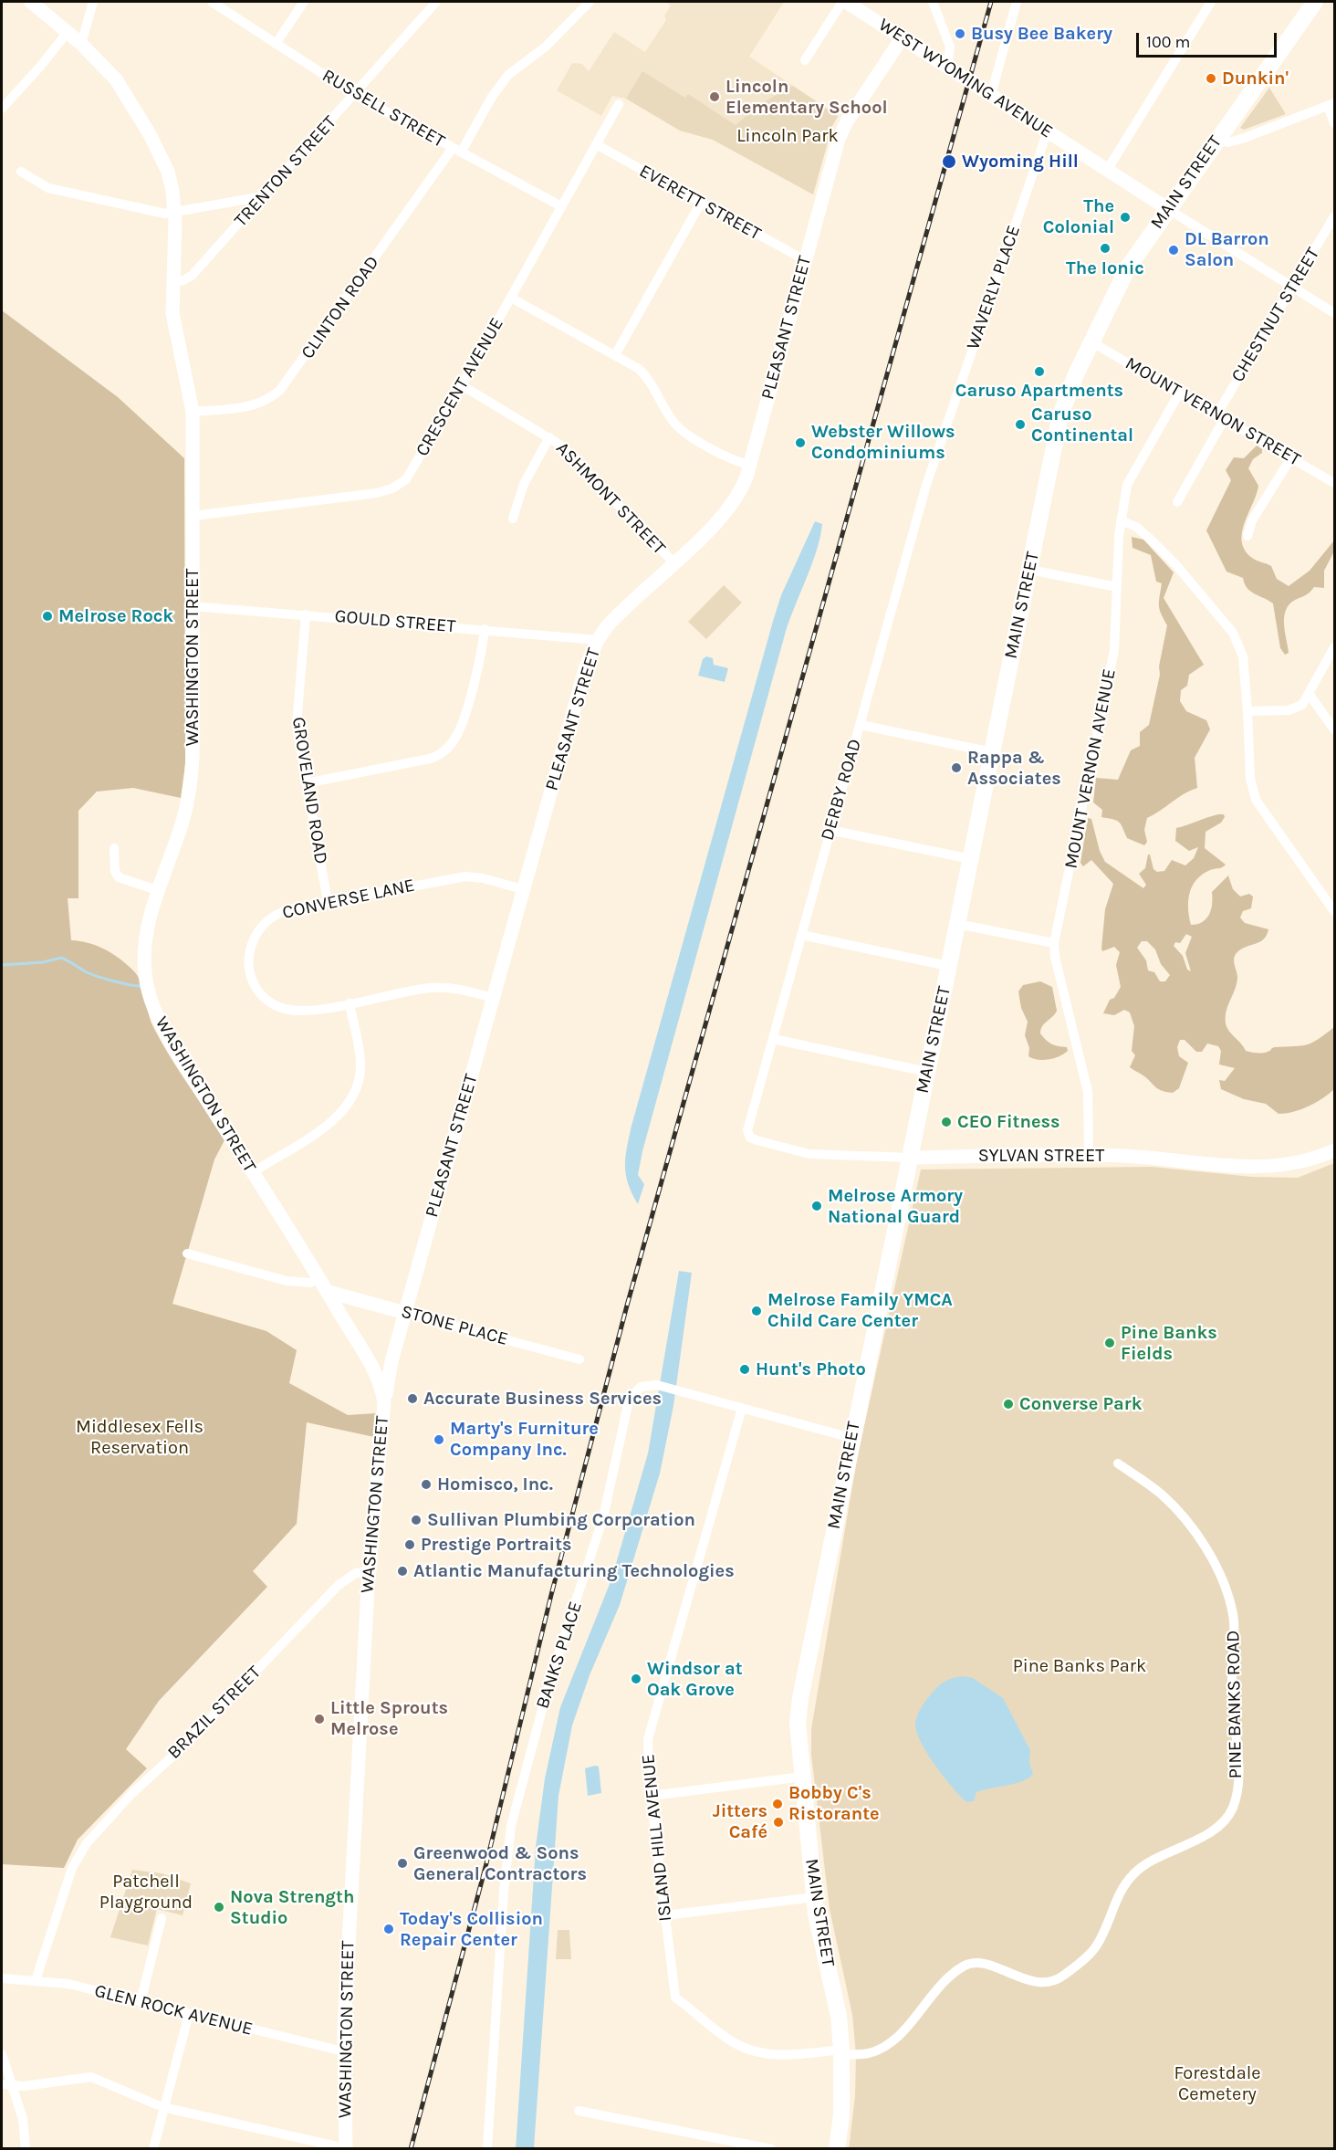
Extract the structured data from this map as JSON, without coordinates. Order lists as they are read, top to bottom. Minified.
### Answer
{"streets":{"main road":["WEST WYOMING AVENUE","MAIN STREET","PLEASANT STREET","WASHINGTON STREET","SYLVAN STREET","STONE PLACE"],"street":["RUSSELL STREET","TRENTON STREET","EVERETT STREET","WAVERLY PLACE","CLINTON ROAD","CHESTNUT STREET","CRESCENT AVENUE","MOUNT VERNON STREET","ASHMONT STREET","GOULD STREET","MOUNT VERNON AVENUE","DERBY ROAD","GROVELAND ROAD","CONVERSE LANE","BANKS PLACE","PINE BANKS ROAD","BRAZIL STREET","ISLAND HILL AVENUE","GLEN ROCK AVENUE"]},"crossings":[["WEST WYOMING AVENUE","MAIN STREET"],["WEST WYOMING AVENUE","WAVERLY PLACE"],["WEST WYOMING AVENUE","PLEASANT STREET"],["RUSSELL STREET","TRENTON STREET"],["RUSSELL STREET","CLINTON ROAD"],["RUSSELL STREET","CRESCENT AVENUE"],["TRENTON STREET","WASHINGTON STREET"],["MAIN STREET","MOUNT VERNON STREET"],["MAIN STREET","SYLVAN STREET"],["MAIN STREET","BANKS PLACE"],["MAIN STREET","PINE BANKS ROAD"],["MAIN STREET","ISLAND HILL AVENUE"],["EVERETT STREET","PLEASANT STREET"],["EVERETT STREET","CRESCENT AVENUE"],["WAVERLY PLACE","DERBY ROAD"],["CLINTON ROAD","WASHINGTON STREET"],["CHESTNUT STREET","MOUNT VERNON STREET"],["PLEASANT STREET","ASHMONT STREET"],["PLEASANT STREET","GOULD STREET"],["PLEASANT STREET","WASHINGTON STREET"],["PLEASANT STREET","CONVERSE LANE"],["PLEASANT STREET","STONE PLACE"],["CRESCENT AVENUE","ASHMONT STREET"],["CRESCENT AVENUE","WASHINGTON STREET"],["MOUNT VERNON STREET","MOUNT VERNON AVENUE"],["GOULD STREET","WASHINGTON STREET"],["GOULD STREET","GROVELAND ROAD"],["WASHINGTON STREET","STONE PLACE"],["WASHINGTON STREET","BRAZIL STREET"],["WASHINGTON STREET","GLEN ROCK AVENUE"],["MOUNT VERNON AVENUE","SYLVAN STREET"],["DERBY ROAD","SYLVAN STREET"],["GROVELAND ROAD","CONVERSE LANE"],["BANKS PLACE","ISLAND HILL AVENUE"],["PINE BANKS ROAD","ISLAND HILL AVENUE"],["BRAZIL STREET","GLEN ROCK AVENUE"]],"parks":["Lincoln Park","Middlesex Fells Reservation","Pine Banks Park","Patchell Playground","Forestdale Cemetery"],"places":["Busy Bee Bakery","Dunkin'","Lincoln Elementary School","Wyoming Hill","The Colonial","The Ionic","DL Barron Salon","Caruso Apartments","Caruso Continental","Webster Willows Condominiums","Melrose Rock","Rappa & Associates","CEO Fitness","Melrose Armory National Guard","Melrose Family YMCA Child Care Center","Pine Banks Fields","Hunt's Photo","Accurate Business Services","Converse Park","Marty's Furniture Company Inc.","Homisco, Inc.","Sullivan Plumbing Corporation","Prestige Portraits","Atlantic Manufacturing Technologies","Windsor at Oak Grove","Little Sprouts Melrose","Bobby C's Ristorante","Jitters Café","Greenwood & Sons General Contractors","Nova Strength Studio","Today's Collision Repair Center"],"scale_bar":"100 m"}
